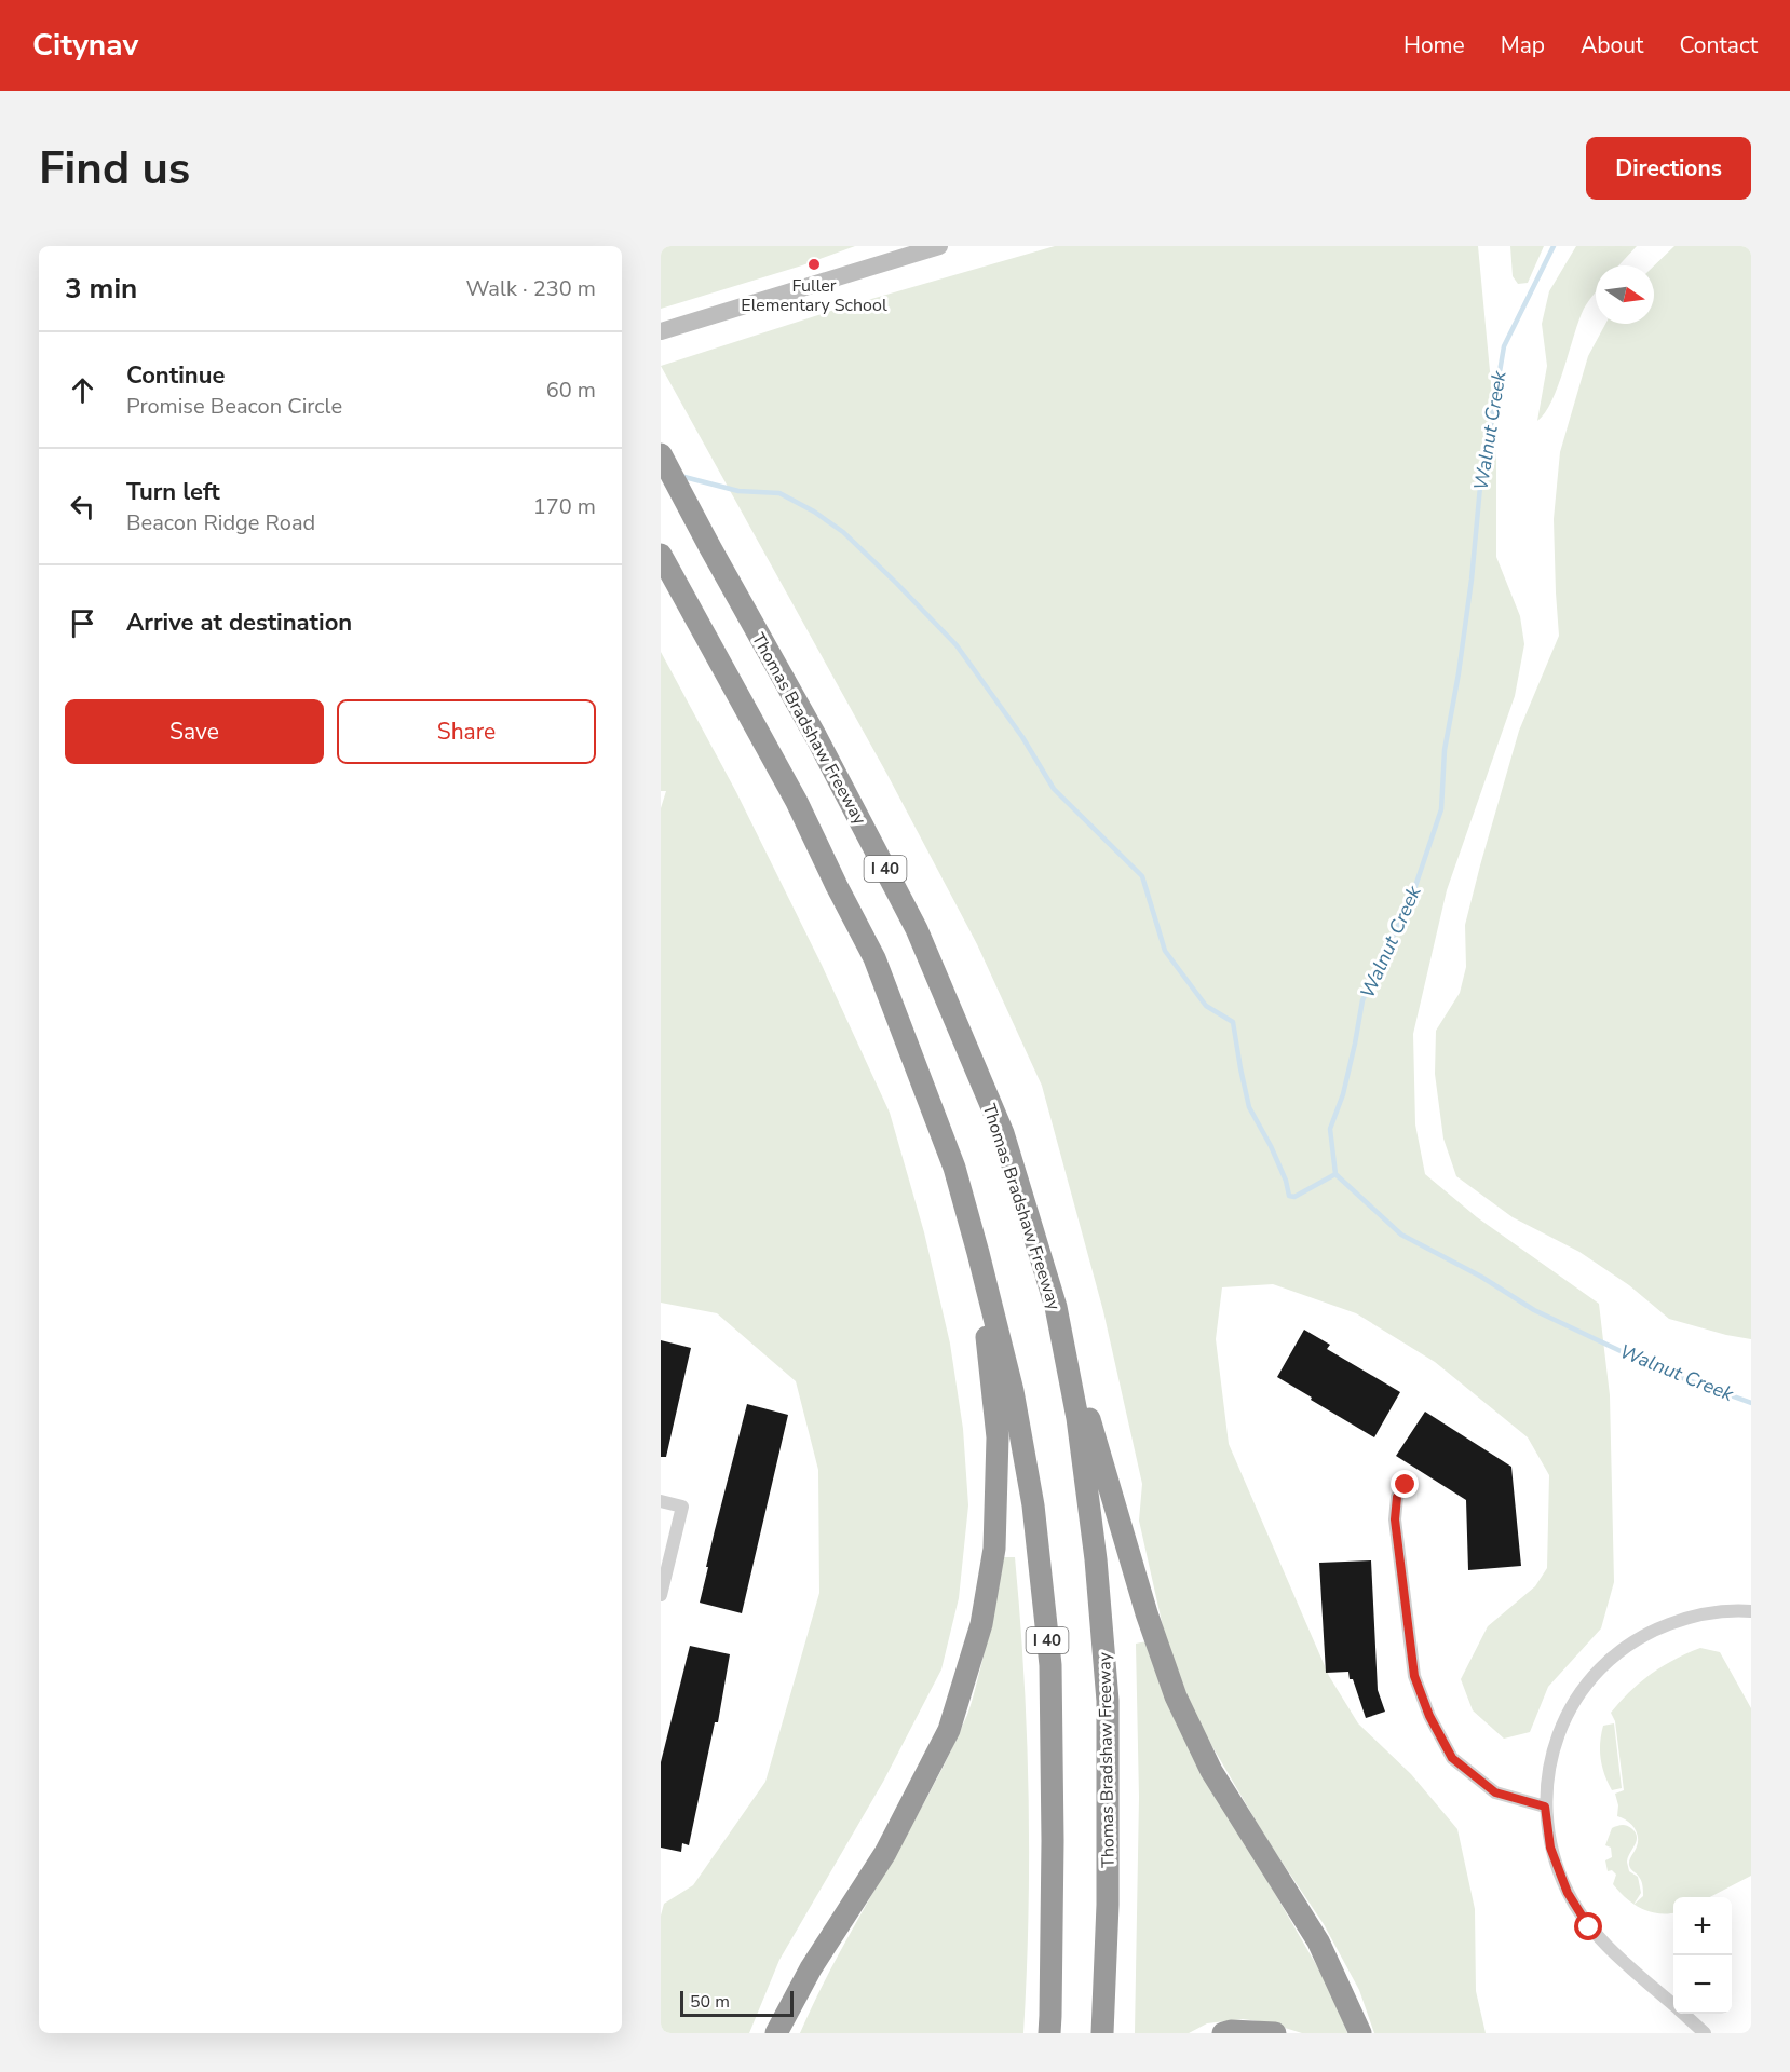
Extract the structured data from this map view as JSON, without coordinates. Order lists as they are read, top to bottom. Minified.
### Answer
{"streets":{"highway":["Thomas Bradshaw Freeway","I 40"]},"water":["Walnut Creek"],"places":["Fuller Elementary School"],"scale_bar":"50 m","north":"right","page":{"header":"Citynav","nav":["Home","Map","About","Contact"],"buttons":["Directions",["Save","Share"]],"title":"Find us","heading":["3 min","Walk · 230 m"],"list":[["Continue","Promise Beacon Circle","60 m"],["Turn left","Beacon Ridge Road","170 m"],"Arrive at destination"],"map_buttons":["+","−"],"scale":"50 m"}}
